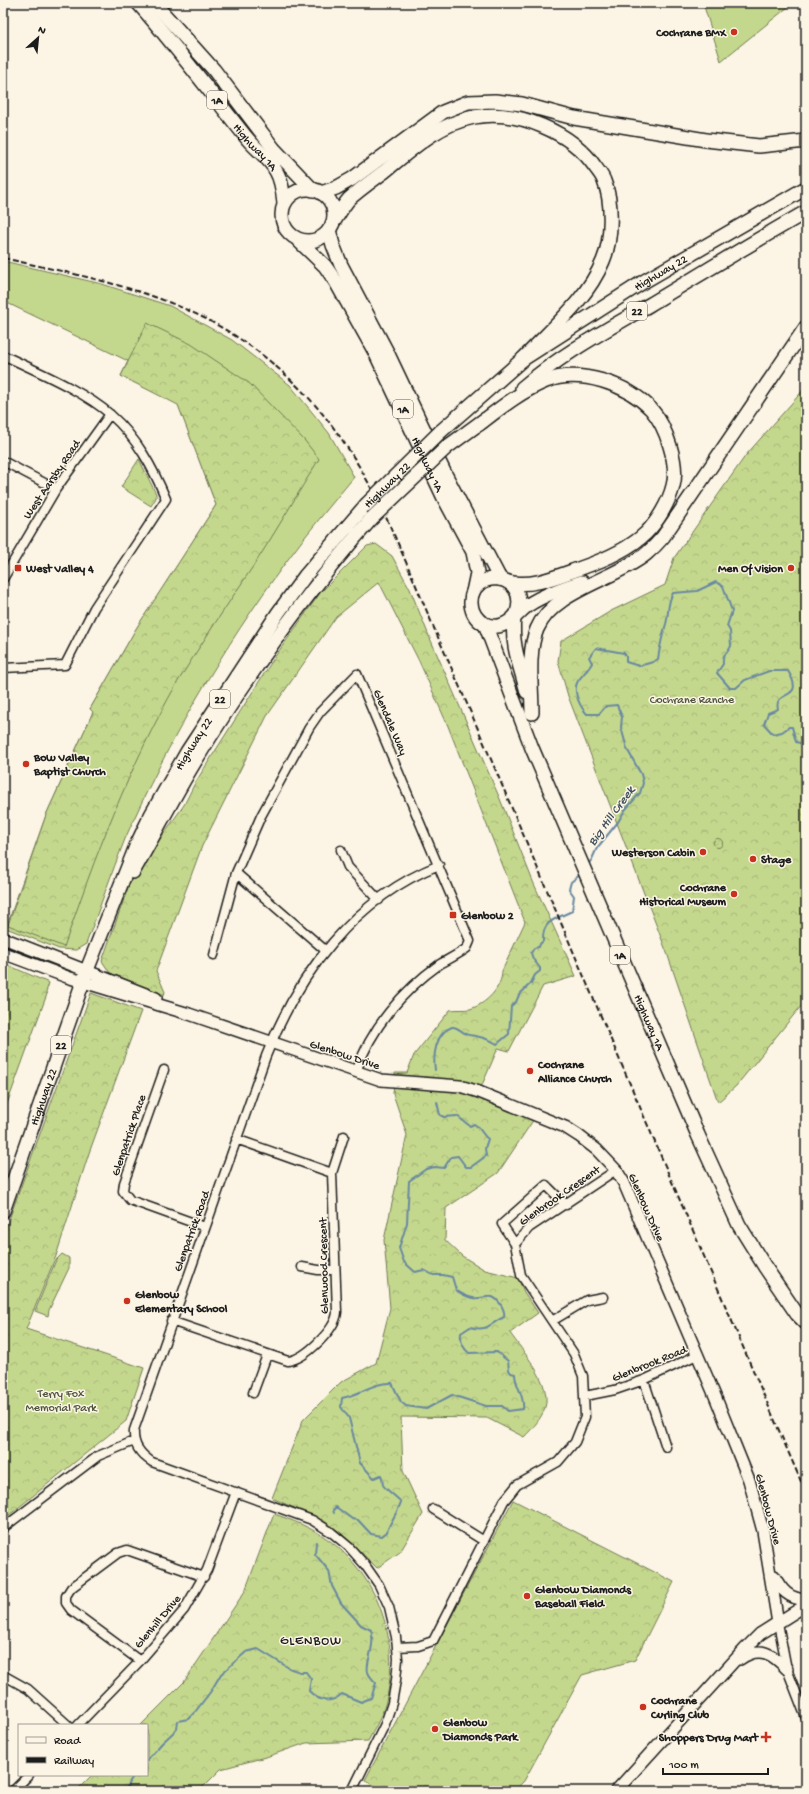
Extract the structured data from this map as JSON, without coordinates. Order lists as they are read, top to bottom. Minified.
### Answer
{"streets":{"main road":["1A","Highway 1A","Highway 22","22"],"street":["West Aarsby Road","Glendale Way","Glenbow Drive","Glenpatrick Place","Glenbrook Crescent","Glenpatrick Road","Glenwood Crescent","Glenbrook Road","Glenhill Drive"]},"crossings":[["Highway 22","Glenbow Drive"],["Glendale Way","Glenbow Drive"],["Glendale Way","Glenpatrick Road"],["Glenbow Drive","Glenbrook Crescent"],["Glenbow Drive","Glenpatrick Road"],["Glenbow Drive","Glenbrook Road"],["Glenpatrick Place","Glenpatrick Road"],["Glenbrook Crescent","Glenbrook Road"],["Glenpatrick Road","Glenwood Crescent"]],"districts":["GLENBOW"],"water":["Big Hill Creek"],"parks":["Cochrane Ranche","Terry Fox Memorial Park"],"places":{"other":["Cochrane BMX","Men Of Vision","Bow Valley Baptist Church","Westerson Cabin","Stage","Cochrane Historical Museum","Cochrane Alliance Church","Glenbow Elementary School","Glenbow Diamonds Baseball Field","Cochrane Curling Club","Glenbow Diamonds Park"],"transit":["West Valley 4","Glenbow 2"],"health":["Shoppers Drug Mart"]},"legend":["Road","Railway"],"scale_bar":"100 m","north":"top right"}
